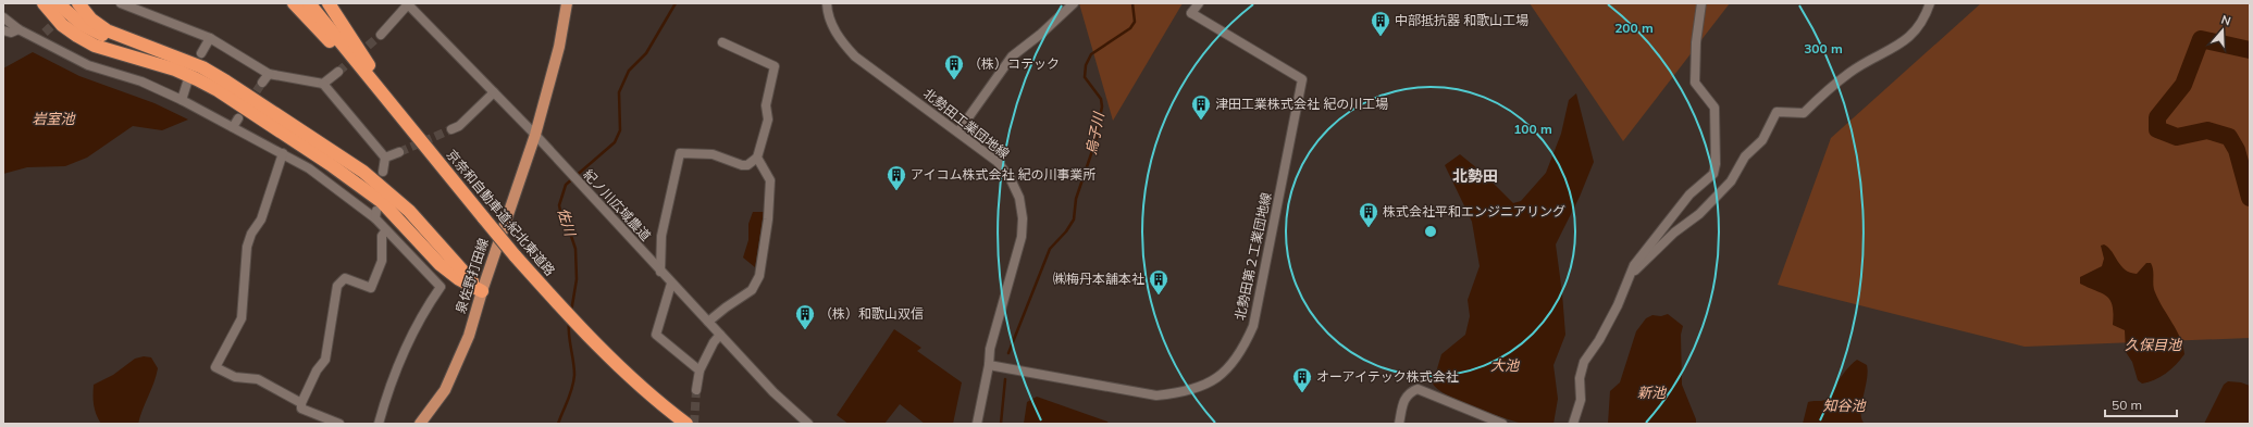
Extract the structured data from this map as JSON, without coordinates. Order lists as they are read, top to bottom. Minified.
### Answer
{"streets":{"highway":["京奈和自動車道;紀北東道路"],"main road":["泉佐野打田線"],"street":["北勢田工業団地線","紀ノ川広域農道","北勢田第２工業団地線"]},"crossings":[["北勢田工業団地線","北勢田第２工業団地線"],["紀ノ川広域農道","泉佐野打田線"]],"districts":["北勢田"],"water":["岩室池","烏子川","佐川","久保目池","大池","新池","知谷池"],"places":{"building":["中部抵抗器 和歌山工場","（株）コテック","津田工業株式会社 紀の川工場","アイコム株式会社 紀の川事業所","株式会社平和エンジニアリング","㈱梅丹本舗本社","（株）和歌山双信","オーアイテック株式会社"]},"scale_bar":"50 m","north":"top","rings":["200 m","300 m","100 m"]}
